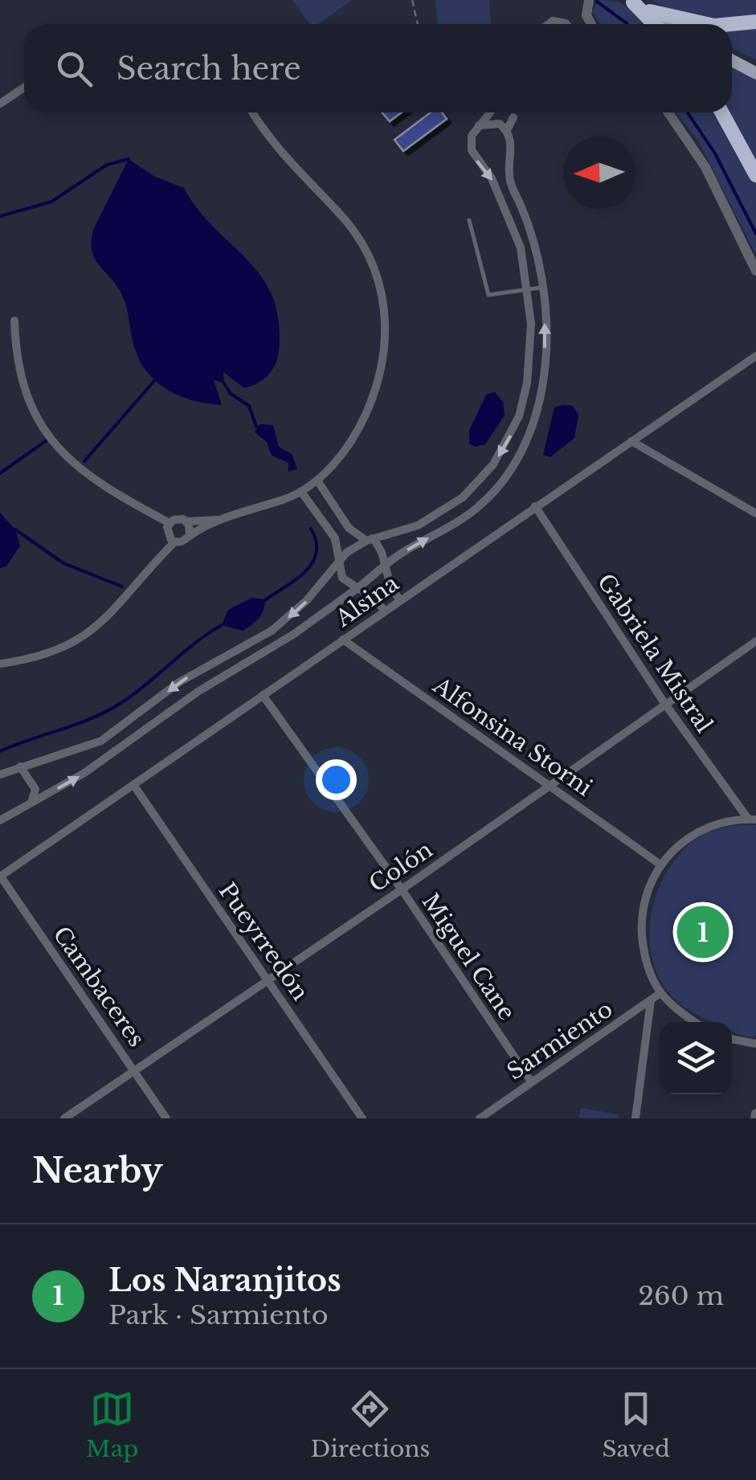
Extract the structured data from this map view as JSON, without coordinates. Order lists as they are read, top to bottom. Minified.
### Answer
{"streets":{"street":["Alsina","Gabriela Mistral","Alfonsina Storni","Colón","Pueyrredón","Miguel Cane","Cambaceres","Sarmiento"]},"crossings":[["Alsina","Gabriela Mistral"],["Alsina","Alfonsina Storni"],["Alsina","Pueyrredón"],["Alsina","Miguel Cane"],["Alsina","Cambaceres"],["Gabriela Mistral","Colón"],["Alfonsina Storni","Colón"],["Colón","Pueyrredón"],["Colón","Miguel Cane"],["Colón","Cambaceres"],["Miguel Cane","Sarmiento"]],"north":"left","page":{"search":"Search here","pins":"1","heading":"Nearby","list":[{"mark":"1","name":"Los Naranjitos","note":"Park · Sarmiento","value":"260 m"}],"nav":["Map","Directions","Saved"]}}
